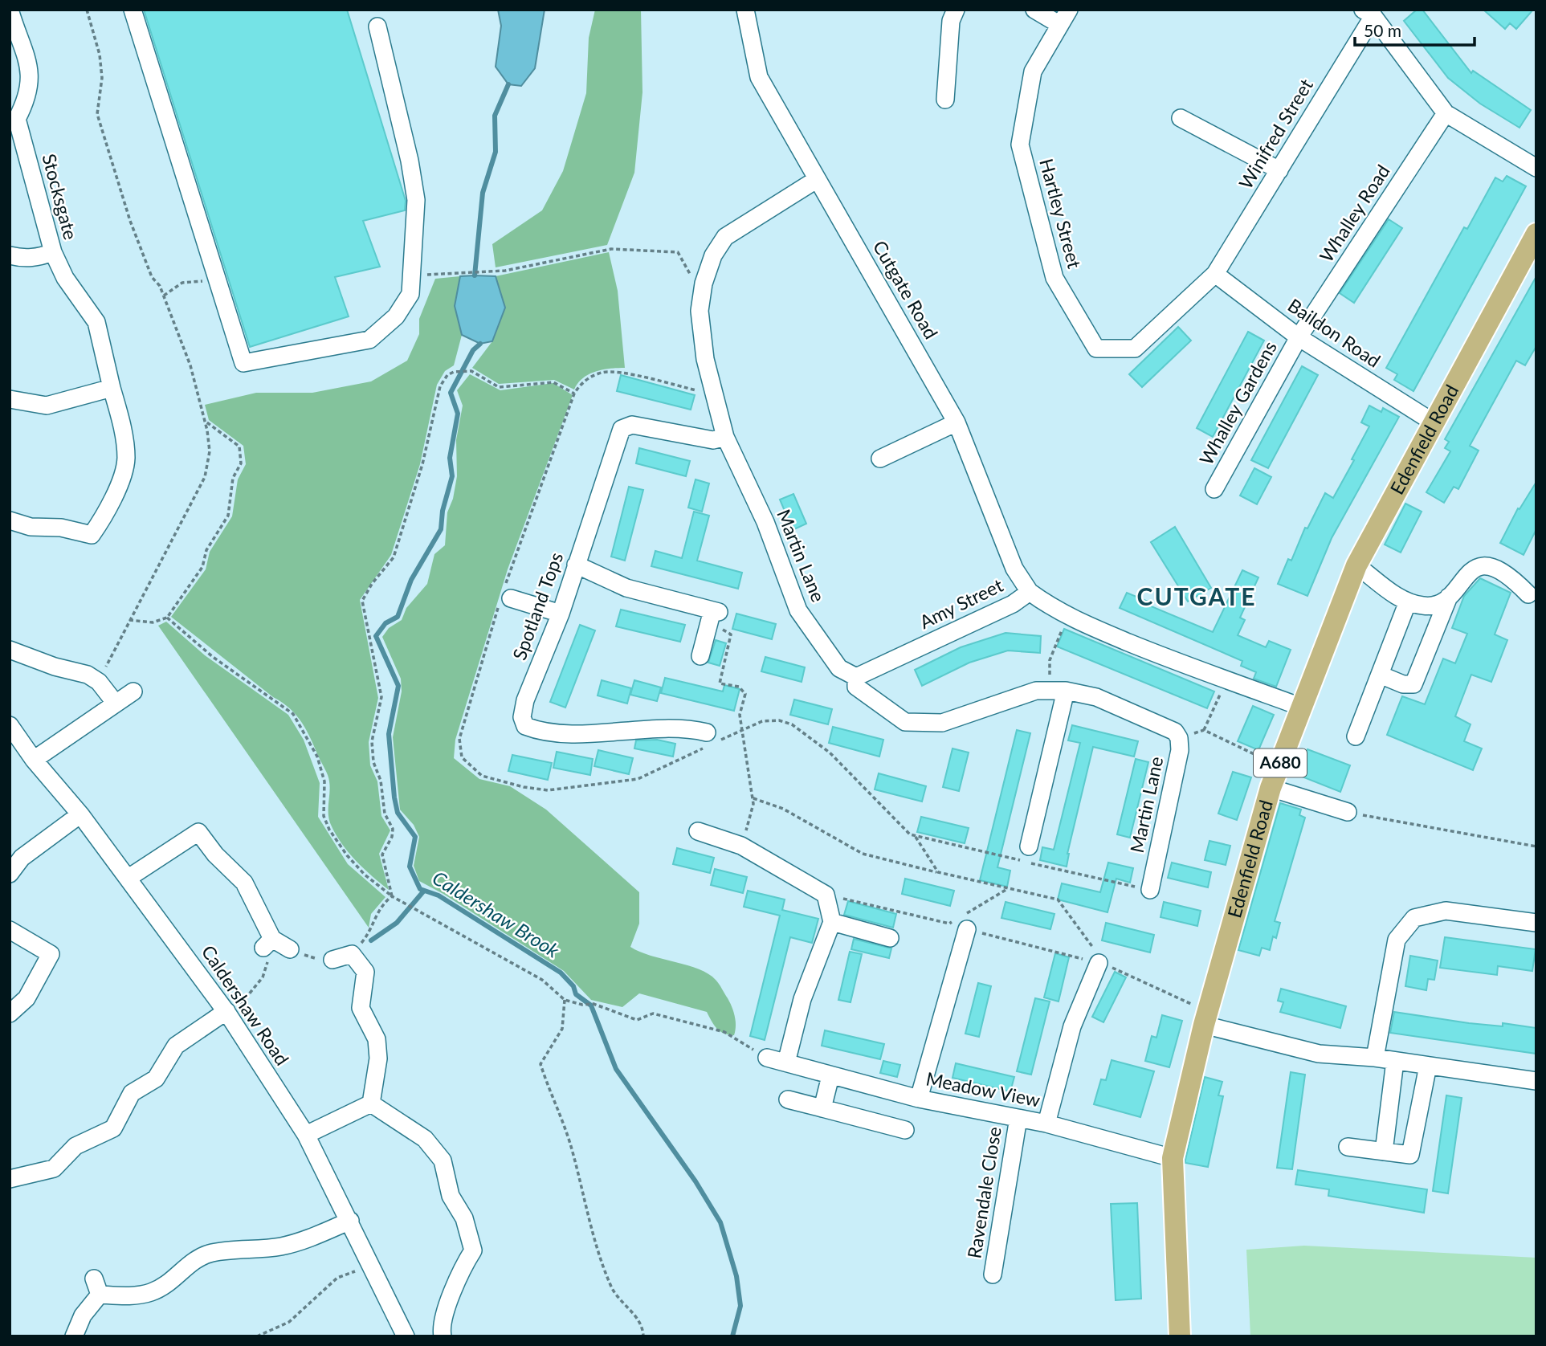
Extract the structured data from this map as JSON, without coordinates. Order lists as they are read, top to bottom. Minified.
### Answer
{"streets":{"main road":["Edenfield Road","A680"],"street":["Winifred Street","Stocksgate","Hartley Street","Whalley Road","Cutgate Road","Baildon Road","Whalley Gardens","Martin Lane","Amy Street","Spotland Tops","Caldershaw Road","Meadow View","Ravendale Close"]},"crossings":[["Winifred Street","Hartley Street"],["Winifred Street","Baildon Road"],["Hartley Street","Baildon Road"],["Whalley Road","Baildon Road"],["Whalley Road","Whalley Gardens"],["Cutgate Road","Martin Lane"],["Cutgate Road","Amy Street"],["Baildon Road","Whalley Gardens"],["Baildon Road","Edenfield Road"],["Edenfield Road","Amy Street"],["Edenfield Road","Meadow View"],["Martin Lane","Amy Street"],["Martin Lane","Spotland Tops"],["Meadow View","Ravendale Close"]],"districts":["CUTGATE"],"water":["Caldershaw Brook"],"scale_bar":"50 m"}
